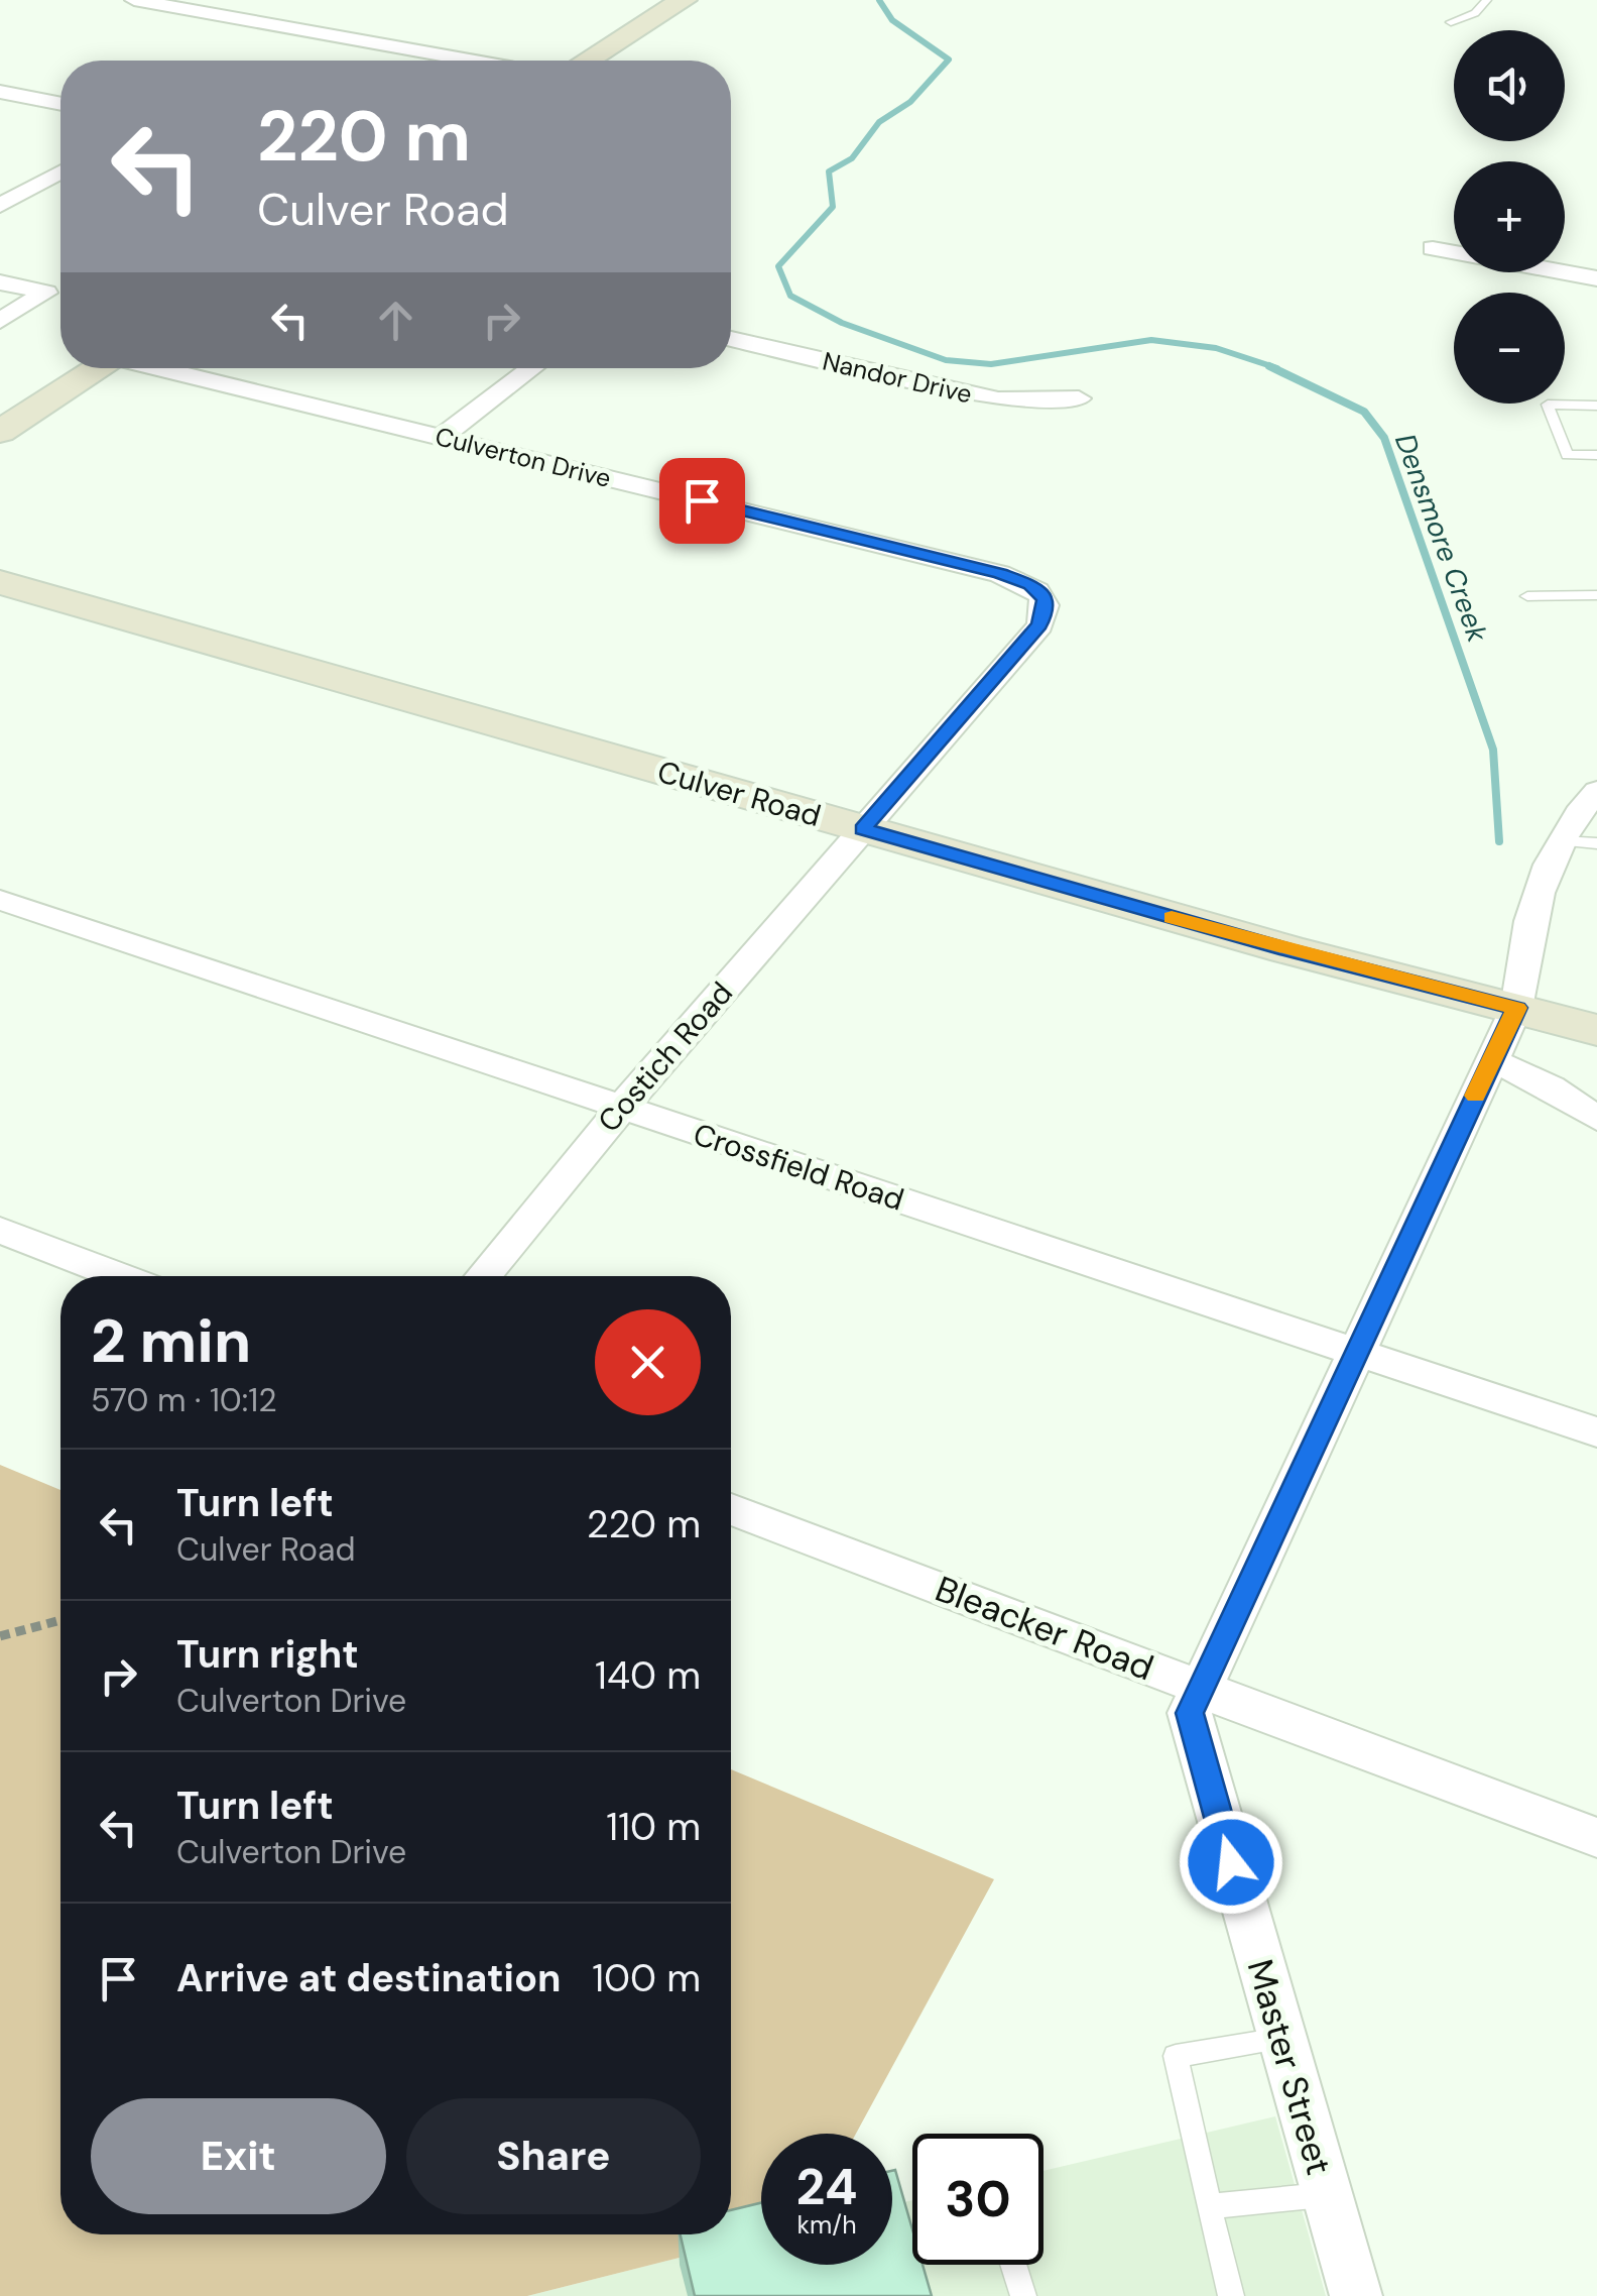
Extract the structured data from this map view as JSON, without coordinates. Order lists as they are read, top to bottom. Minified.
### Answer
{"streets":{"main road":["Culver Road"],"street":["Nandor Drive","Culverton Drive","Costich Road","Crossfield Road","Bleacker Road","Master Street"]},"crossings":[["Culverton Drive","Culver Road"],["Culverton Drive","Costich Road"],["Culver Road","Costich Road"],["Culver Road","Master Street"],["Costich Road","Crossfield Road"],["Crossfield Road","Master Street"],["Bleacker Road","Master Street"]],"water":["Densmore Creek"],"page":{"map_buttons":["+","−"],"turn":["220 m","Culver Road"],"heading":["2 min","570 m · 10:12"],"list":[{"name":"Turn left","note":"Culver Road","value":"220 m"},{"name":"Turn right","note":"Culverton Drive","value":"140 m"},{"name":"Turn left","note":"Culverton Drive","value":"110 m"},{"name":"Arrive at destination","value":"100 m"}],"buttons":["Exit","Share"],"speed":"24 km/h","limit":"30"}}
